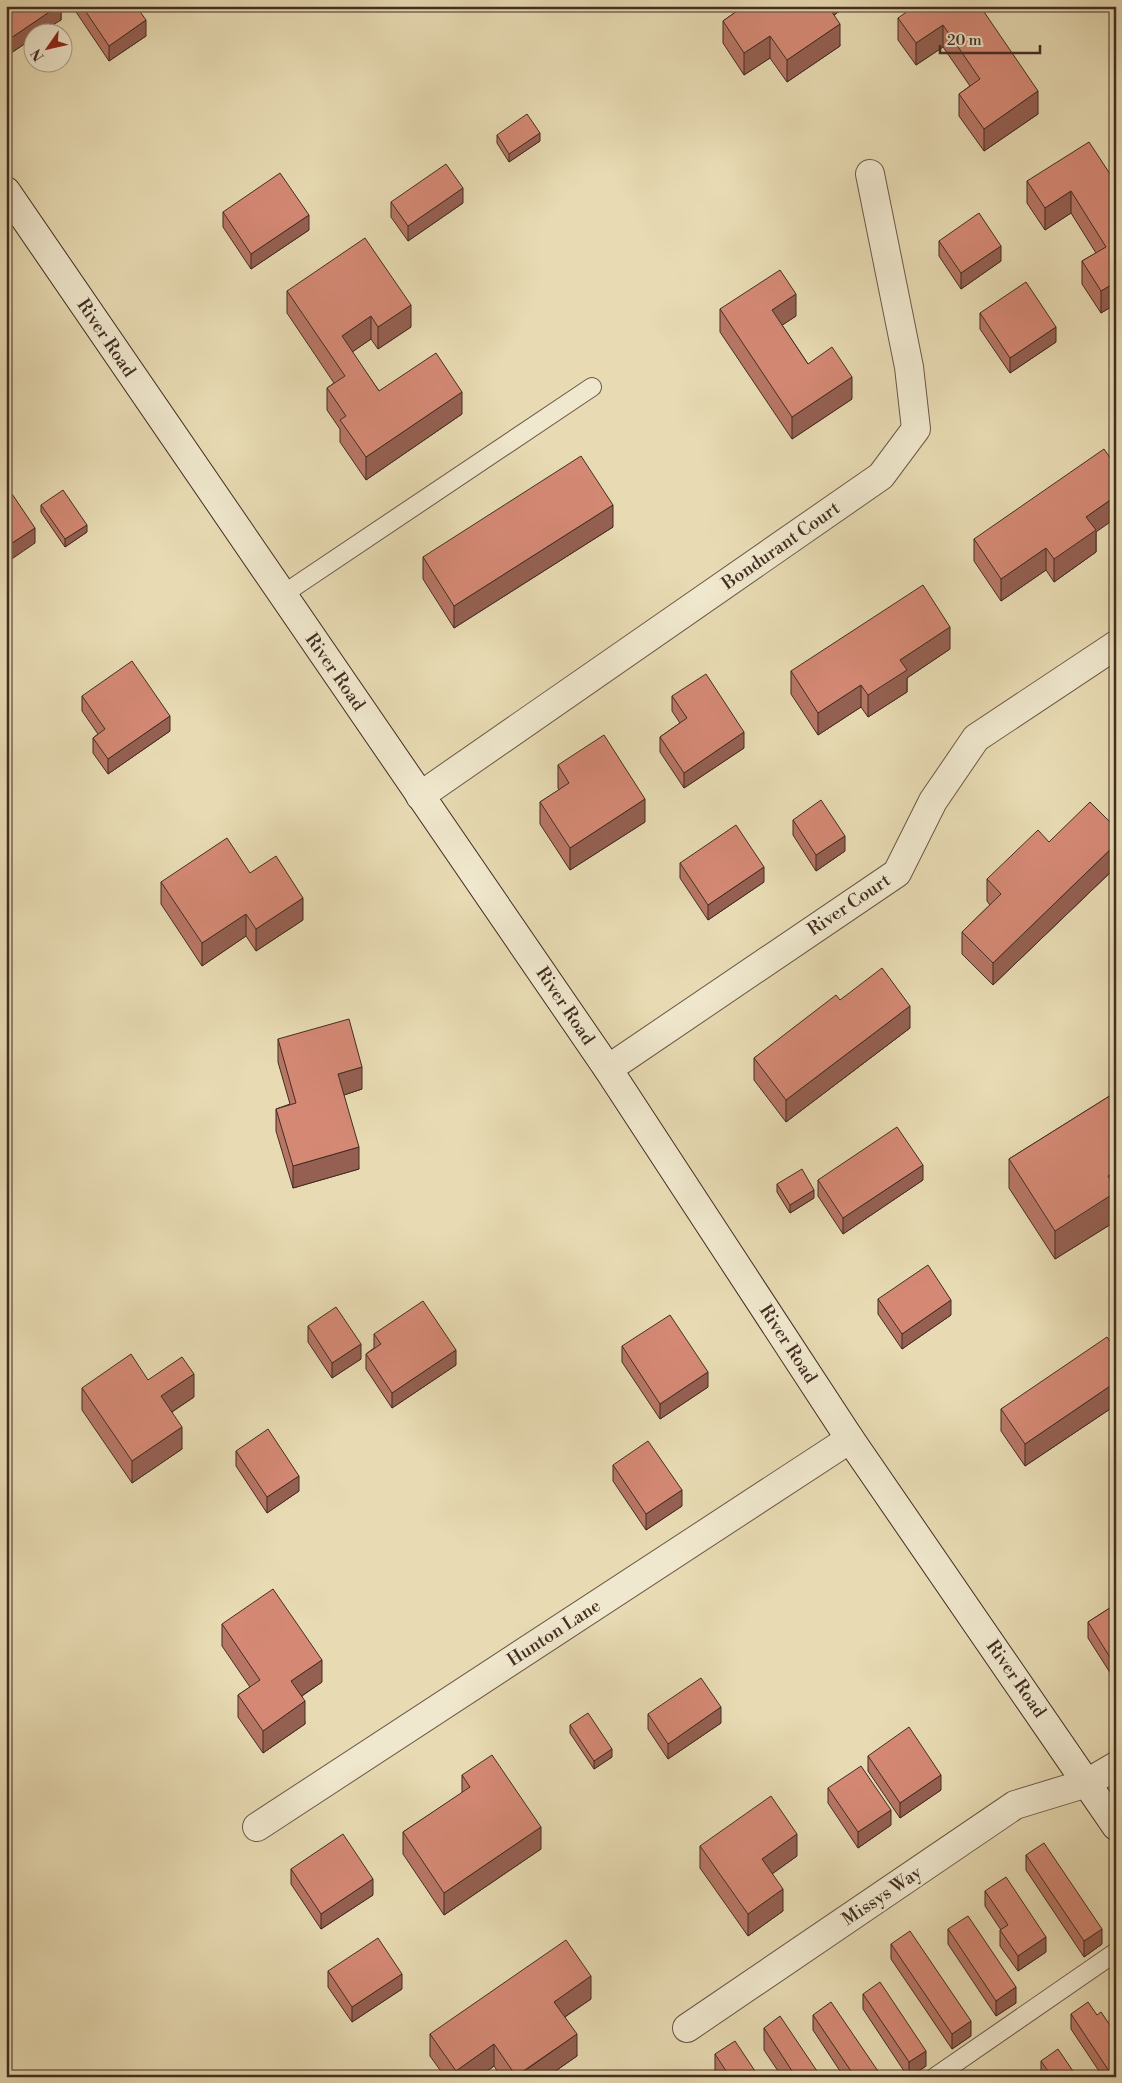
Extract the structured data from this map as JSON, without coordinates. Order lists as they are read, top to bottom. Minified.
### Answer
{"streets":{"street":["River Road","Bondurant Court","River Court","Hunton Lane","Missys Way"]},"crossings":[["River Road","Bondurant Court"],["River Road","River Court"],["River Road","Hunton Lane"],["River Road","Missys Way"]],"scale_bar":"20 m","north":"bottom left"}
